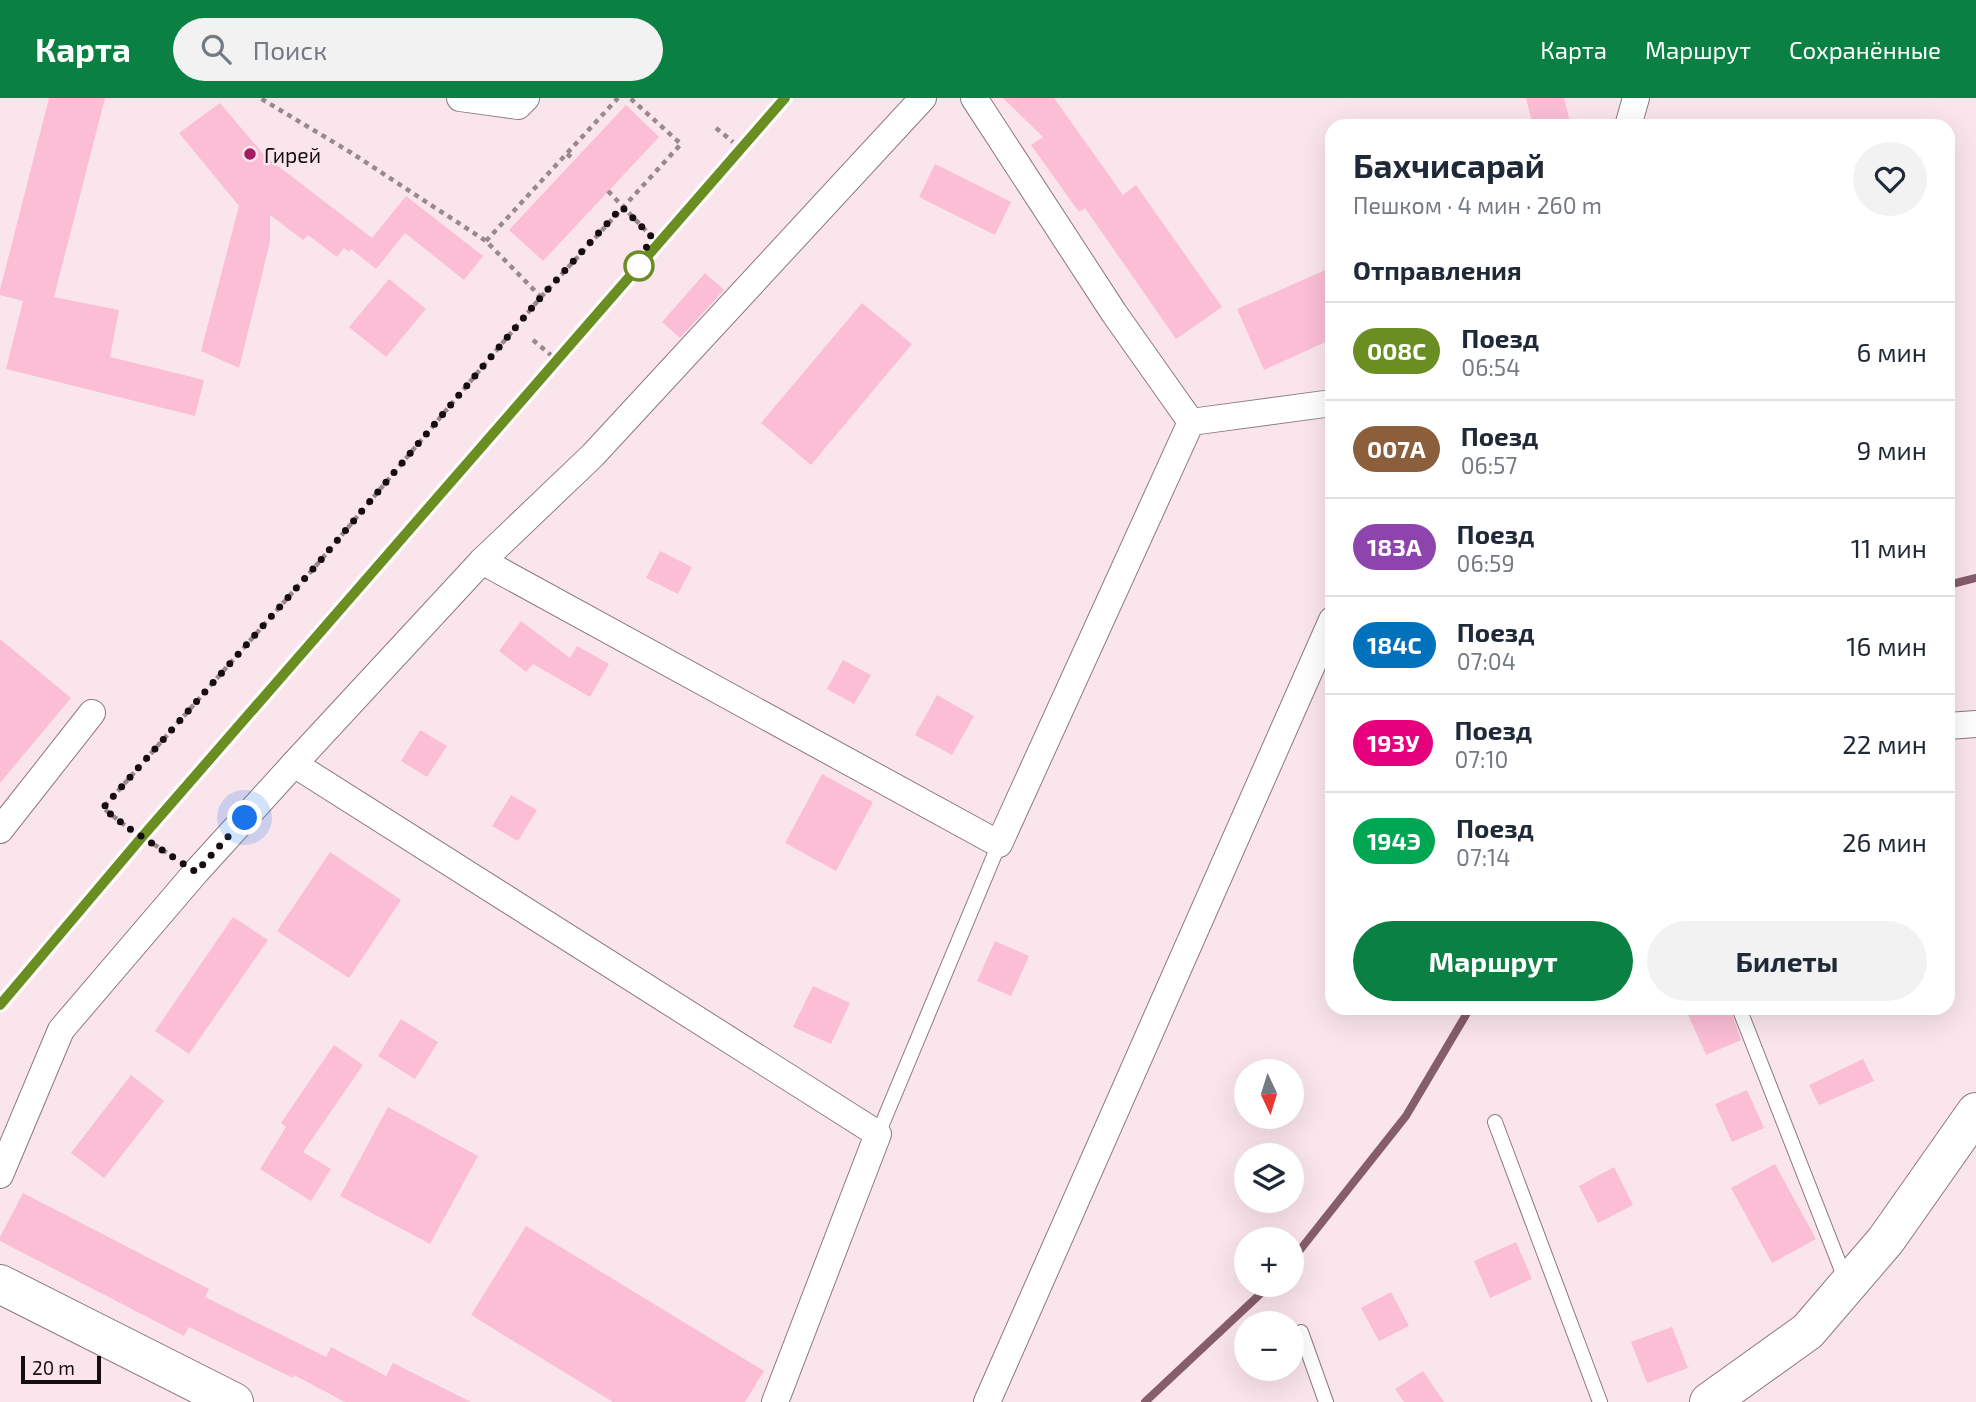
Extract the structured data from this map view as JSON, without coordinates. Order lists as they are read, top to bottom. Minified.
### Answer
{"places":["Гирей"],"scale_bar":"20 m","north":"bottom","page":{"header":"Карта","search":"Поиск","nav":["Карта","Маршрут","Сохранённые"],"heading":[["Бахчисарай","Пешком · 4 мин · 260 m"],"Отправления"],"list":[{"mark":"008С","name":"Поезд","note":"06:54","value":"6 мин"},{"mark":"007А","name":"Поезд","note":"06:57","value":"9 мин"},{"mark":"183А","name":"Поезд","note":"06:59","value":"11 мин"},{"mark":"184С","name":"Поезд","note":"07:04","value":"16 мин"},{"mark":"193У","name":"Поезд","note":"07:10","value":"22 мин"},{"mark":"194Э","name":"Поезд","note":"07:14","value":"26 мин"}],"buttons":["Маршрут","Билеты"],"map_buttons":["+","−"],"scale":"20 m"}}
